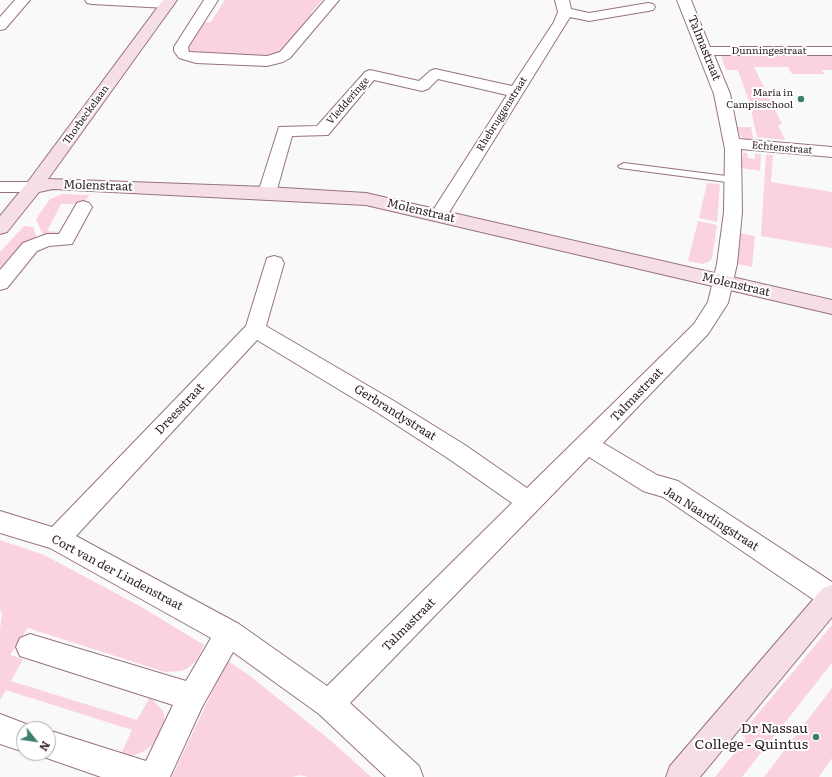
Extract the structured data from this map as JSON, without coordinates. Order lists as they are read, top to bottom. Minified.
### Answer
{"streets":{"street":["Talmastraat","Dunningestraat","Vledderinge","Rhebruggenstraat","Thorbeckelaan","Echtenstraat","Molenstraat","Dreesstraat","Gerbrandystraat","Jan Naardingstraat","Cort van der Lindenstraat"]},"crossings":[["Talmastraat","Dunningestraat"],["Talmastraat","Echtenstraat"],["Talmastraat","Molenstraat"],["Talmastraat","Gerbrandystraat"],["Talmastraat","Jan Naardingstraat"],["Talmastraat","Cort van der Lindenstraat"],["Vledderinge","Rhebruggenstraat"],["Vledderinge","Molenstraat"],["Rhebruggenstraat","Molenstraat"],["Thorbeckelaan","Molenstraat"],["Dreesstraat","Gerbrandystraat"],["Dreesstraat","Cort van der Lindenstraat"]],"places":["Maria in Campisschool","Dr Nassau College - Quintus"],"north":"bottom right"}
